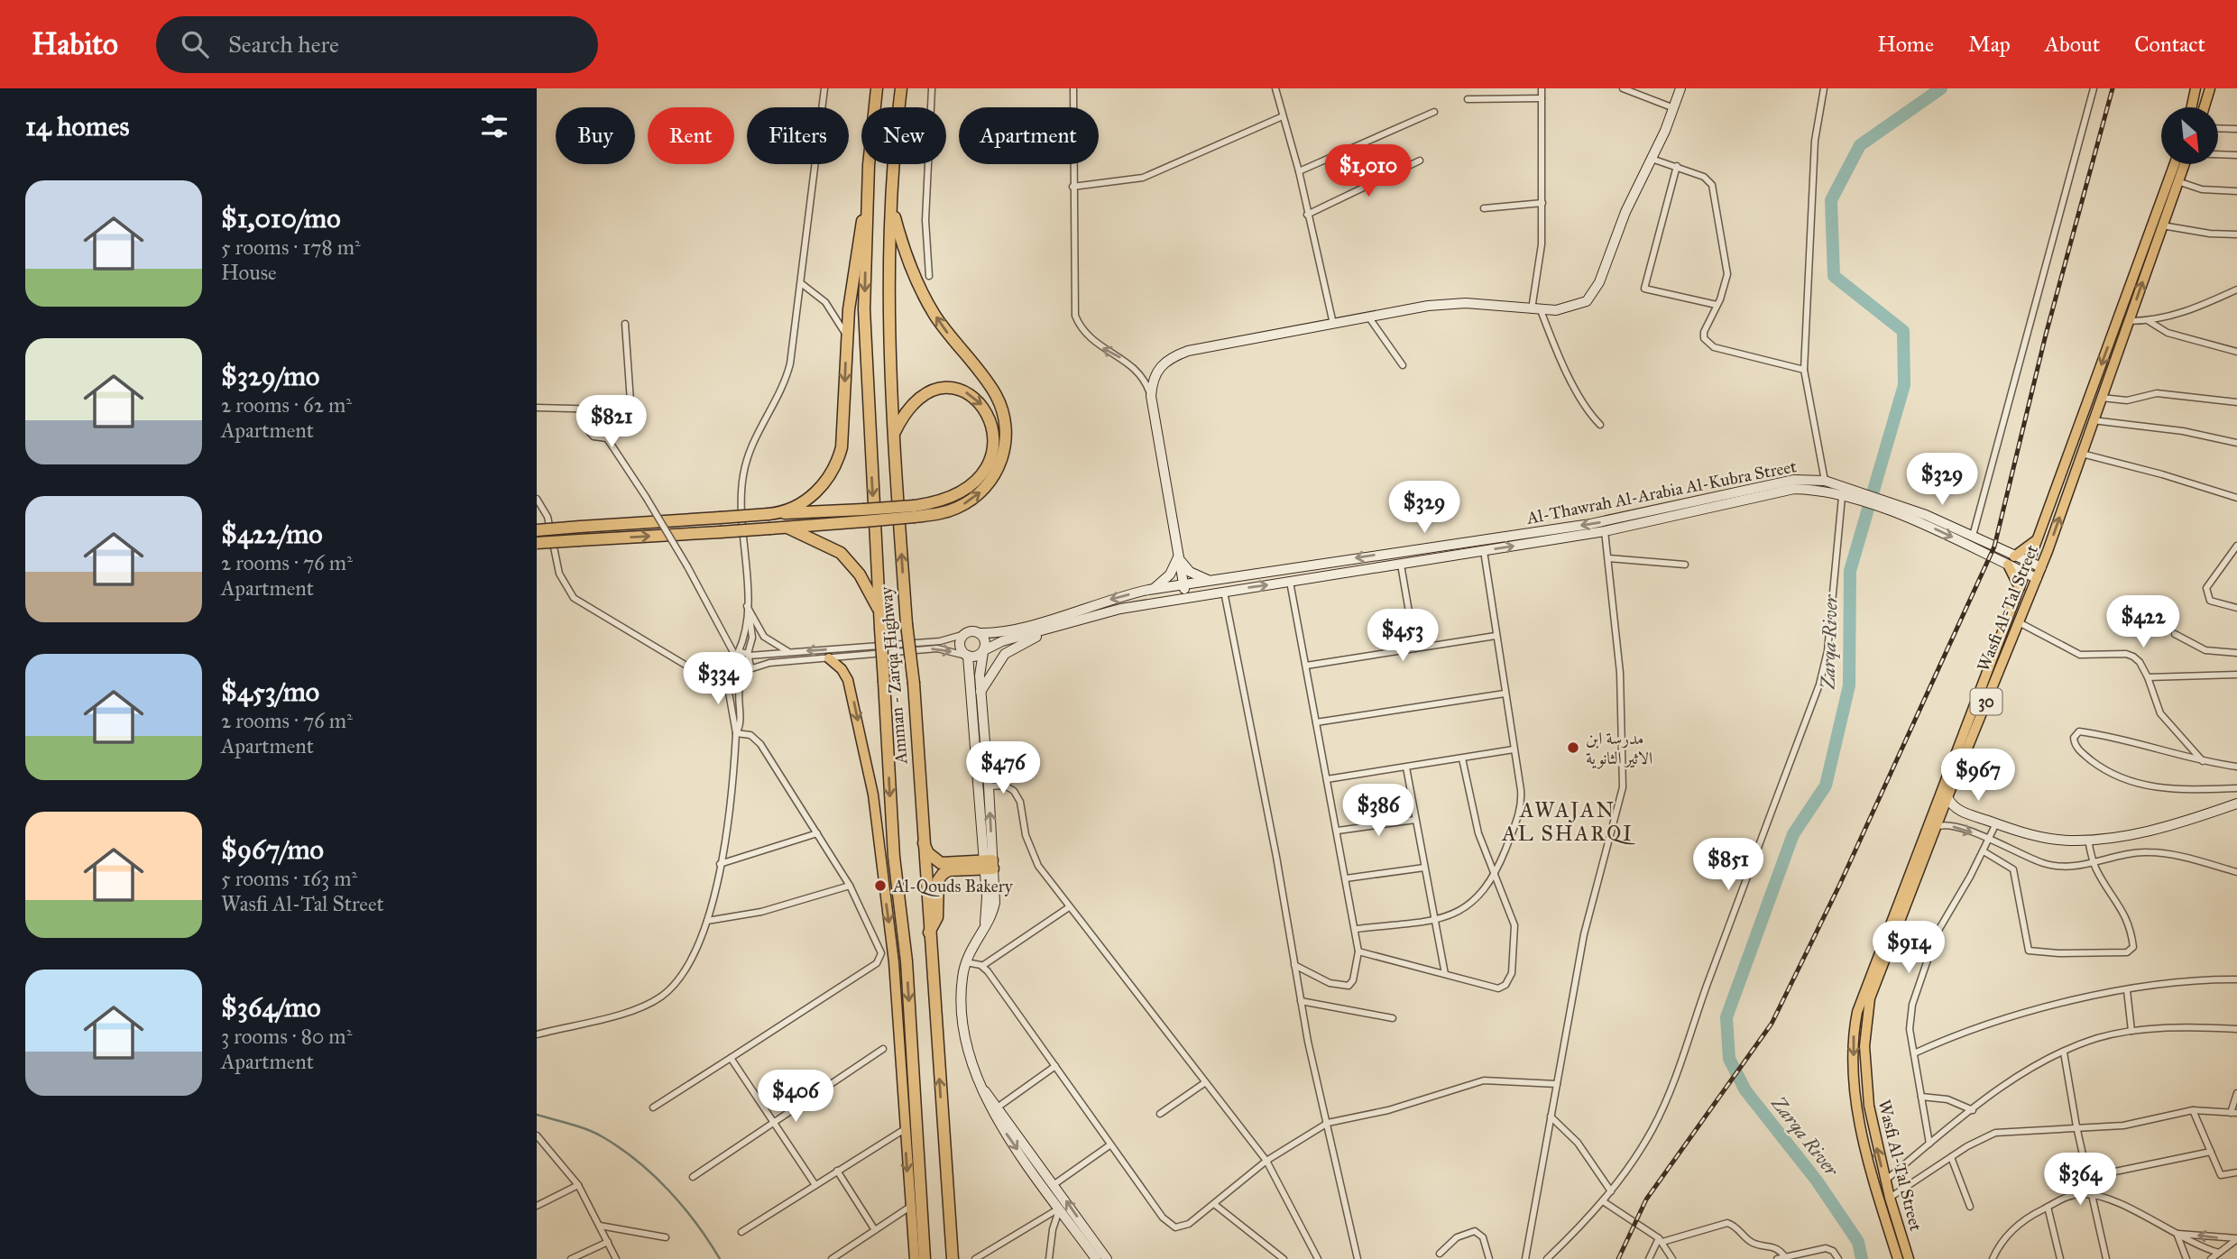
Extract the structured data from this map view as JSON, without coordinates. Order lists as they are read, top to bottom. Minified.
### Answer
{"streets":{"highway":["Amman - Zarqa Highway"],"main road":["Al-Thawrah Al-Arabia Al-Kubra Street","Wasfi Al-Tal Street","30"]},"districts":["AWAJAN AL SHARQI"],"water":["Zarqa River"],"places":["مدرسة ابن الاثير الثانوية","Al-Qouds Bakery"],"north":"bottom right","page":{"header":"Habito","search":"Search here","nav":["Home","Map","About","Contact"],"heading":"14 homes","chip":["Buy","Rent","Filters","New","Apartment"],"price":["$1,010","$821","$329","$329","$422","$453","$334","$476","$967","$386","$851","$914","$406","$364"],"list":[{"name":"$1,010/mo","note":"5 rooms · 178 m² · House"},{"name":"$329/mo","note":"2 rooms · 62 m² · Apartment"},{"name":"$422/mo","note":"2 rooms · 76 m² · Apartment"},{"name":"$453/mo","note":"2 rooms · 76 m² · Apartment"},{"name":"$967/mo","note":"5 rooms · 163 m² · Wasfi Al-Tal Street"},{"name":"$364/mo","note":"3 rooms · 80 m² · Apartment"}]}}
